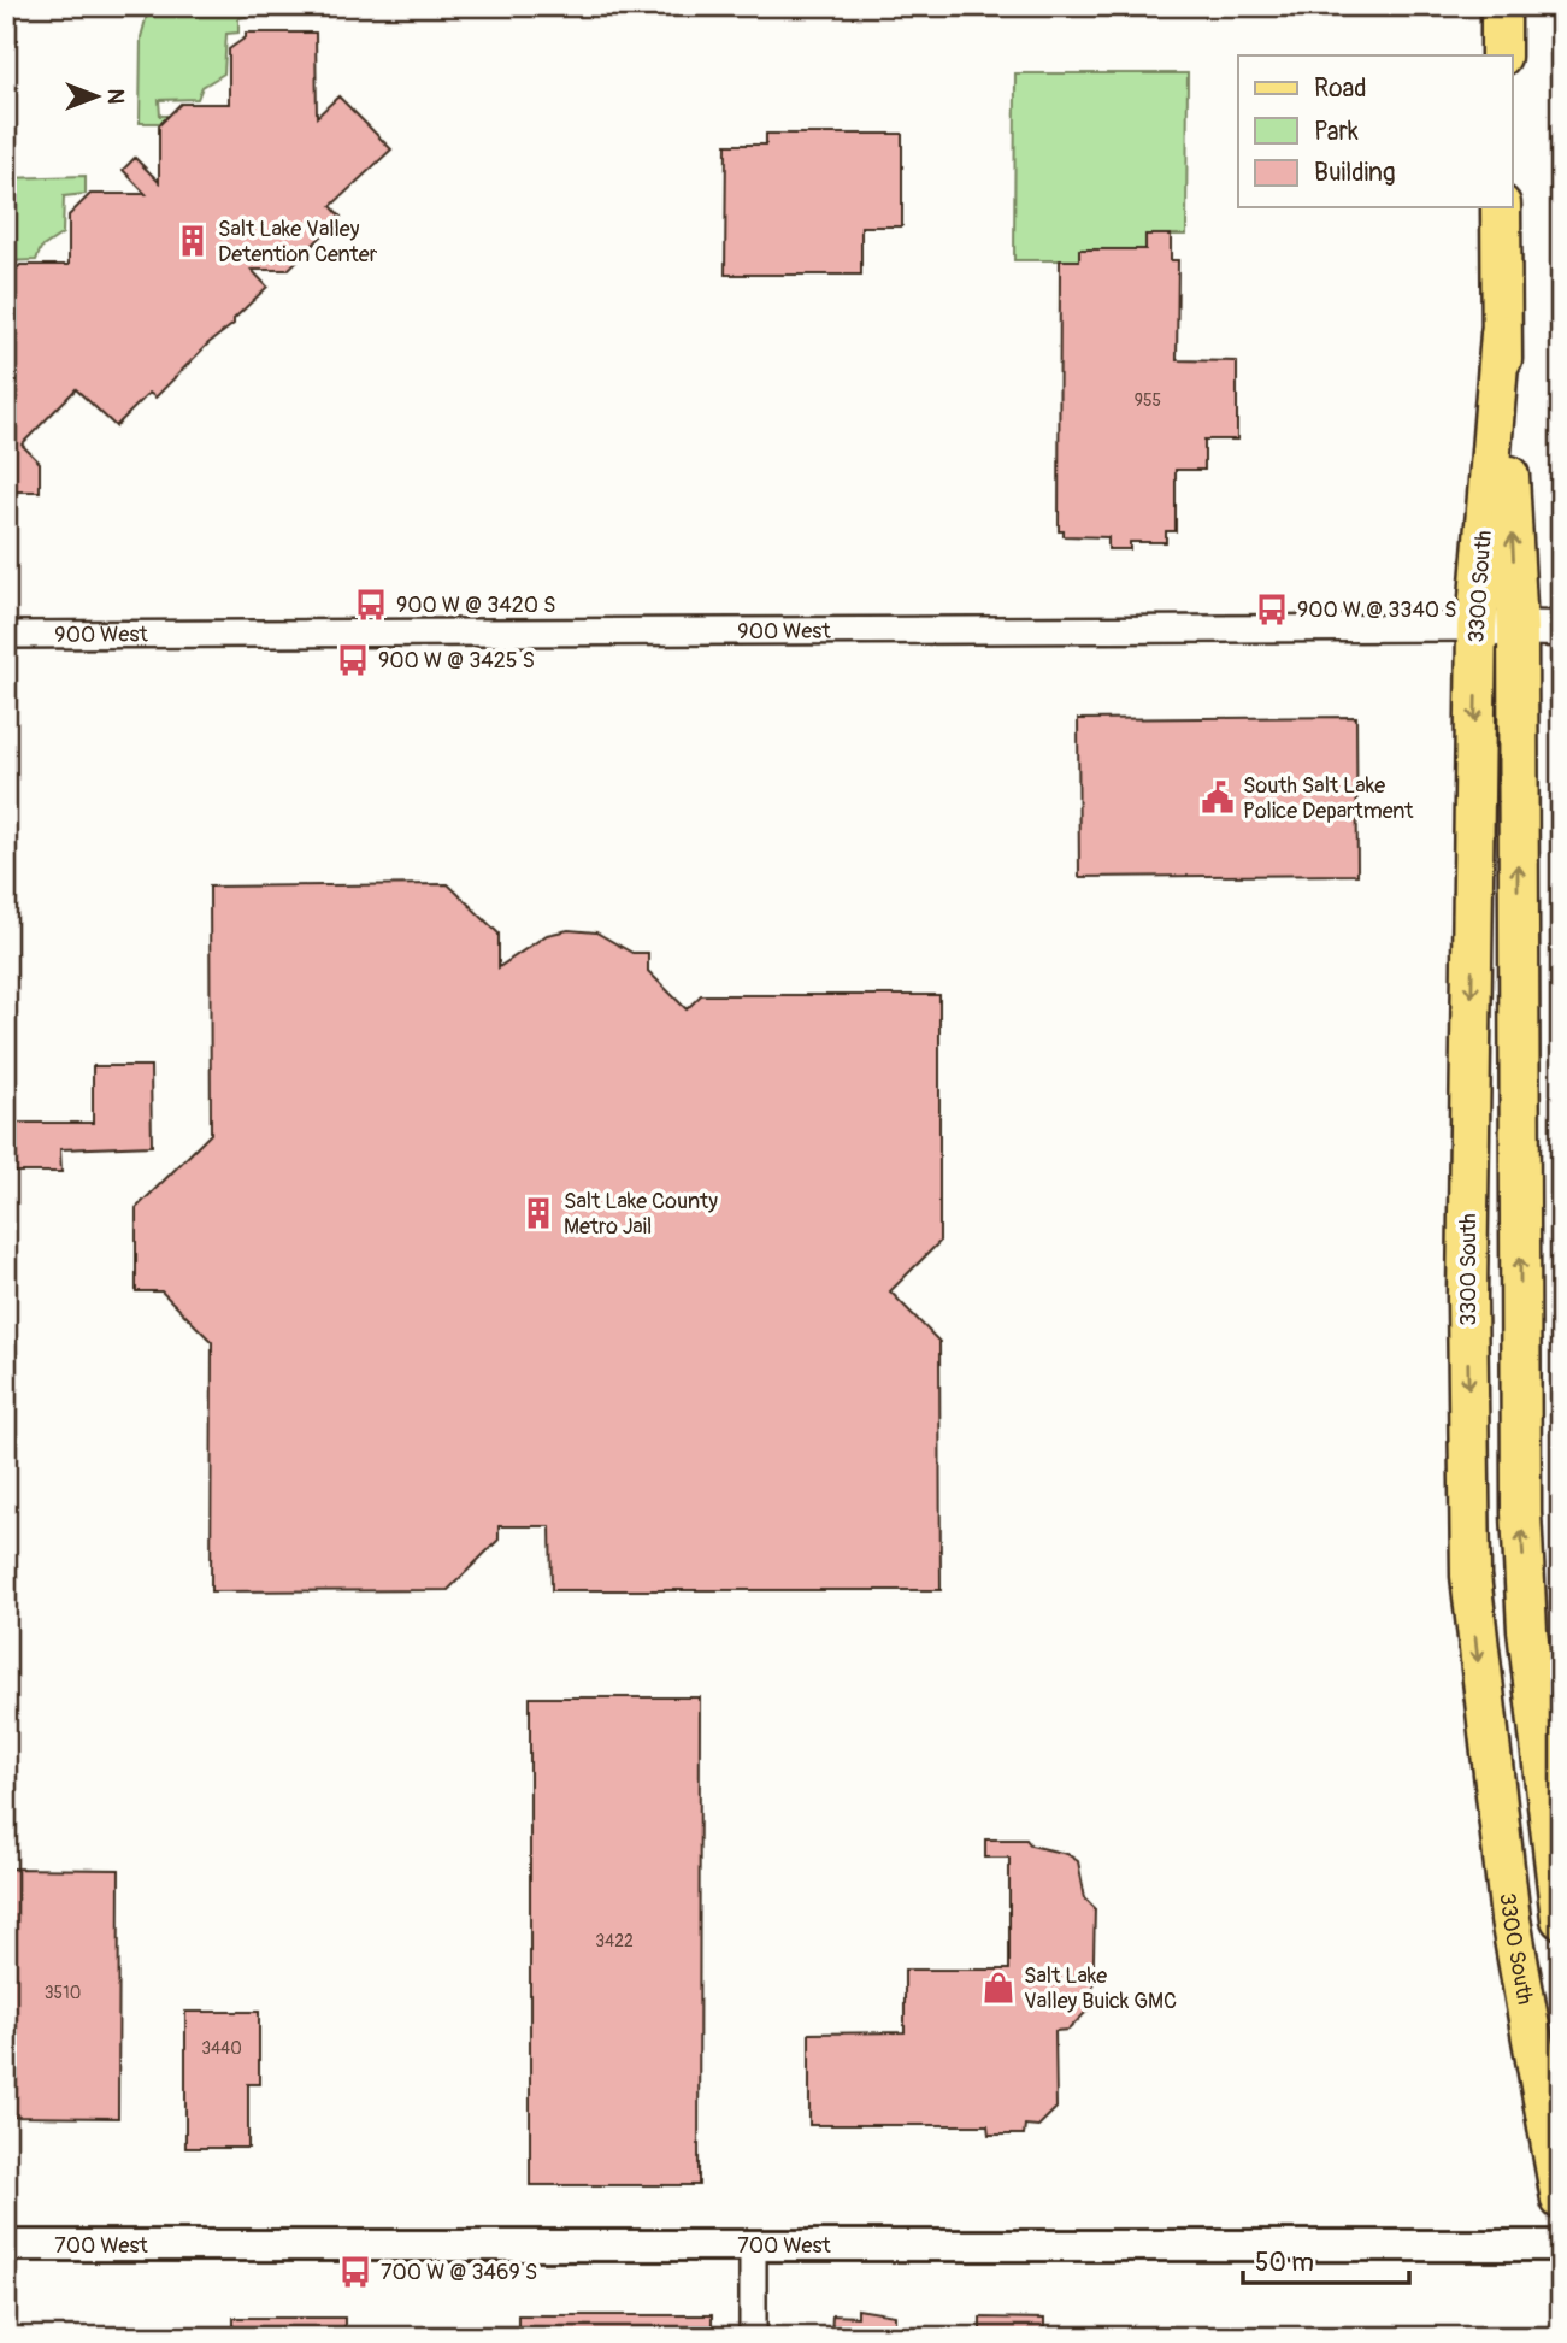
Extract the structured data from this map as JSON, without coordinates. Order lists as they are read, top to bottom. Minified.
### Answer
{"streets":{"main road":["3300 South","900 West"],"street":["700 West"]},"crossings":[["3300 South","900 West"]],"places":{"building":["Salt Lake Valley Detention Center","Salt Lake County Metro Jail"],"bus stop":["900 W @ 3420 S","900 W @ 3340 S","900 W @ 3425 S","700 W @ 3469 S"],"public building":["South Salt Lake Police Department"],"shop":["Salt Lake Valley Buick GMC"]},"house_numbers":["955","3422","3510","3440"],"legend":["Road","Park","Building"],"scale_bar":"50 m","north":"right"}
